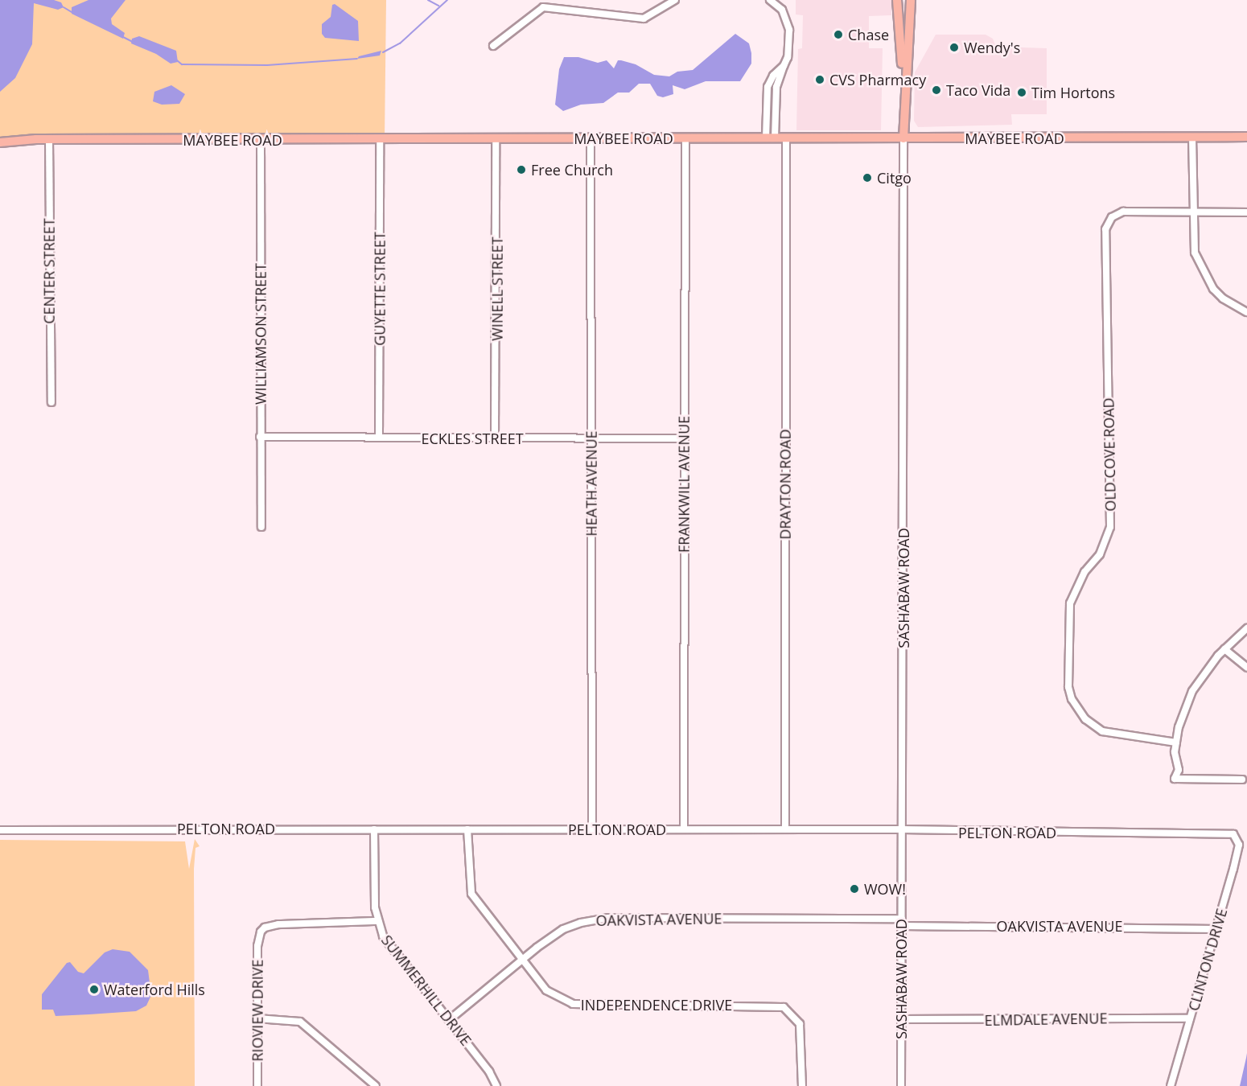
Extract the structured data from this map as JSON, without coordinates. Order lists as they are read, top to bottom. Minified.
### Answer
{"streets":{"main road":["MAYBEE ROAD","SASHABAW ROAD"],"street":["CENTER STREET","GUYETTE STREET","WINELL STREET","WILLIAMSON STREET","ECKLES STREET","OLD COVE ROAD","HEATH AVENUE","FRANKWILL AVENUE","DRAYTON ROAD","PELTON ROAD","OAKVISTA AVENUE","CLINTON DRIVE","SUMMERHILL DRIVE","INDEPENDENCE DRIVE","RIOVIEW DRIVE","ELMDALE AVENUE"]},"crossings":[["MAYBEE ROAD","CENTER STREET"],["MAYBEE ROAD","GUYETTE STREET"],["MAYBEE ROAD","WINELL STREET"],["MAYBEE ROAD","WILLIAMSON STREET"],["MAYBEE ROAD","HEATH AVENUE"],["MAYBEE ROAD","FRANKWILL AVENUE"],["MAYBEE ROAD","DRAYTON ROAD"],["MAYBEE ROAD","SASHABAW ROAD"],["GUYETTE STREET","ECKLES STREET"],["WINELL STREET","ECKLES STREET"],["WILLIAMSON STREET","ECKLES STREET"],["ECKLES STREET","HEATH AVENUE"],["ECKLES STREET","FRANKWILL AVENUE"],["HEATH AVENUE","PELTON ROAD"],["FRANKWILL AVENUE","PELTON ROAD"],["DRAYTON ROAD","PELTON ROAD"],["SASHABAW ROAD","PELTON ROAD"],["SASHABAW ROAD","OAKVISTA AVENUE"],["SASHABAW ROAD","ELMDALE AVENUE"],["PELTON ROAD","CLINTON DRIVE"],["PELTON ROAD","SUMMERHILL DRIVE"],["PELTON ROAD","INDEPENDENCE DRIVE"],["OAKVISTA AVENUE","CLINTON DRIVE"],["OAKVISTA AVENUE","SUMMERHILL DRIVE"],["OAKVISTA AVENUE","INDEPENDENCE DRIVE"],["CLINTON DRIVE","ELMDALE AVENUE"],["SUMMERHILL DRIVE","RIOVIEW DRIVE"]],"places":["Chase","Wendy's","CVS Pharmacy","Taco Vida","Tim Hortons","Free Church","Citgo","WOW!","Waterford Hills"]}
